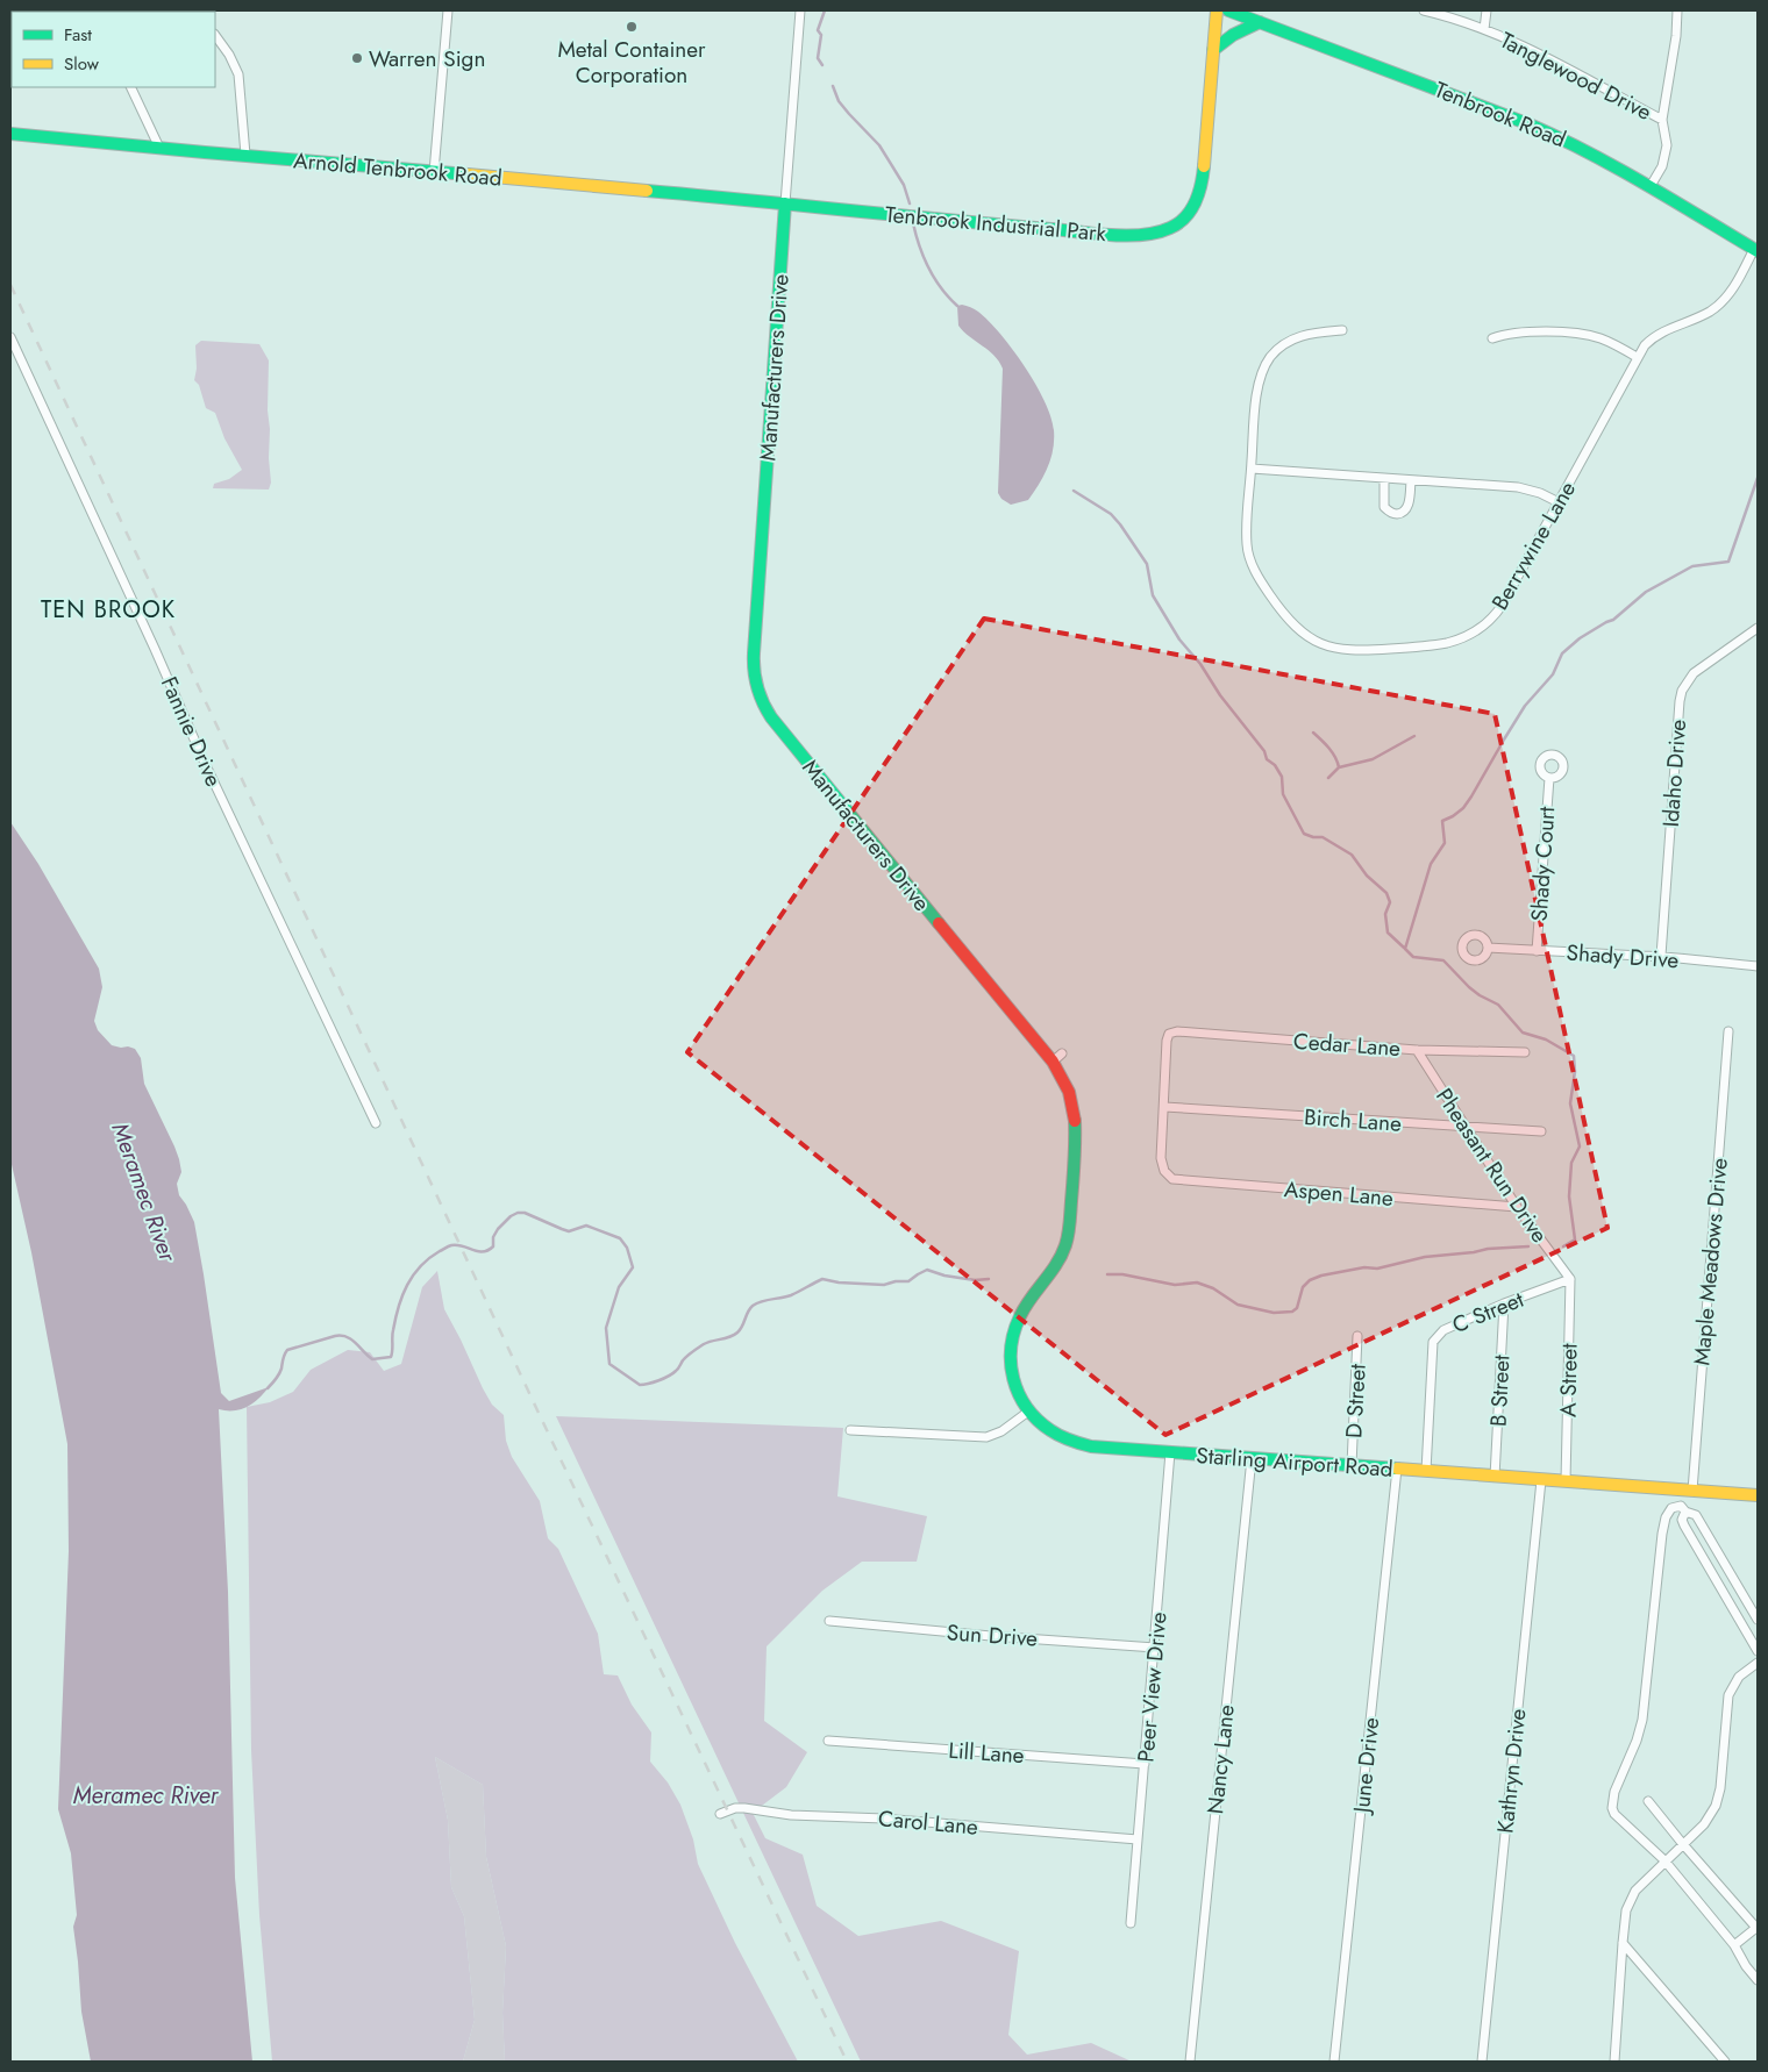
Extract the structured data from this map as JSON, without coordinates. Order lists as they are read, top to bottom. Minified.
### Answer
{"streets":{"street":["Tanglewood Drive","Tenbrook Road","Arnold Tenbrook Road","Tenbrook Industrial Park","Manufacturers Drive","Berrywine Lane","Fannie Drive","Idaho Drive","Shady Court","Shady Drive","Cedar Lane","Birch Lane","Pheasant Run Drive","Aspen Lane","Maple Meadows Drive","C Street","A Street","B Street","D Street","Starling Airport Road","Sun Drive","Peer View Drive","Lill Lane","Nancy Lane","June Drive","Kathryn Drive","Carol Lane"]},"crossings":[["Tenbrook Road","Berrywine Lane"],["Arnold Tenbrook Road","Tenbrook Industrial Park"],["Arnold Tenbrook Road","Manufacturers Drive"],["Tenbrook Industrial Park","Manufacturers Drive"],["Manufacturers Drive","Starling Airport Road"],["Idaho Drive","Shady Drive"],["Shady Court","Shady Drive"],["Cedar Lane","Birch Lane"],["Cedar Lane","Pheasant Run Drive"],["Cedar Lane","Aspen Lane"],["Birch Lane","Pheasant Run Drive"],["Birch Lane","Aspen Lane"],["Pheasant Run Drive","Aspen Lane"],["Pheasant Run Drive","C Street"],["Pheasant Run Drive","A Street"],["Maple Meadows Drive","Starling Airport Road"],["C Street","A Street"],["C Street","B Street"],["C Street","Starling Airport Road"],["A Street","Starling Airport Road"],["B Street","Starling Airport Road"],["D Street","Starling Airport Road"],["Starling Airport Road","Peer View Drive"],["Starling Airport Road","Nancy Lane"],["Starling Airport Road","June Drive"],["Starling Airport Road","Kathryn Drive"],["Sun Drive","Peer View Drive"],["Peer View Drive","Lill Lane"],["Peer View Drive","Carol Lane"]],"districts":["TEN BROOK"],"water":["Meramec River"],"places":["Metal Container Corporation","Warren Sign"],"legend":["Fast","Slow"]}
